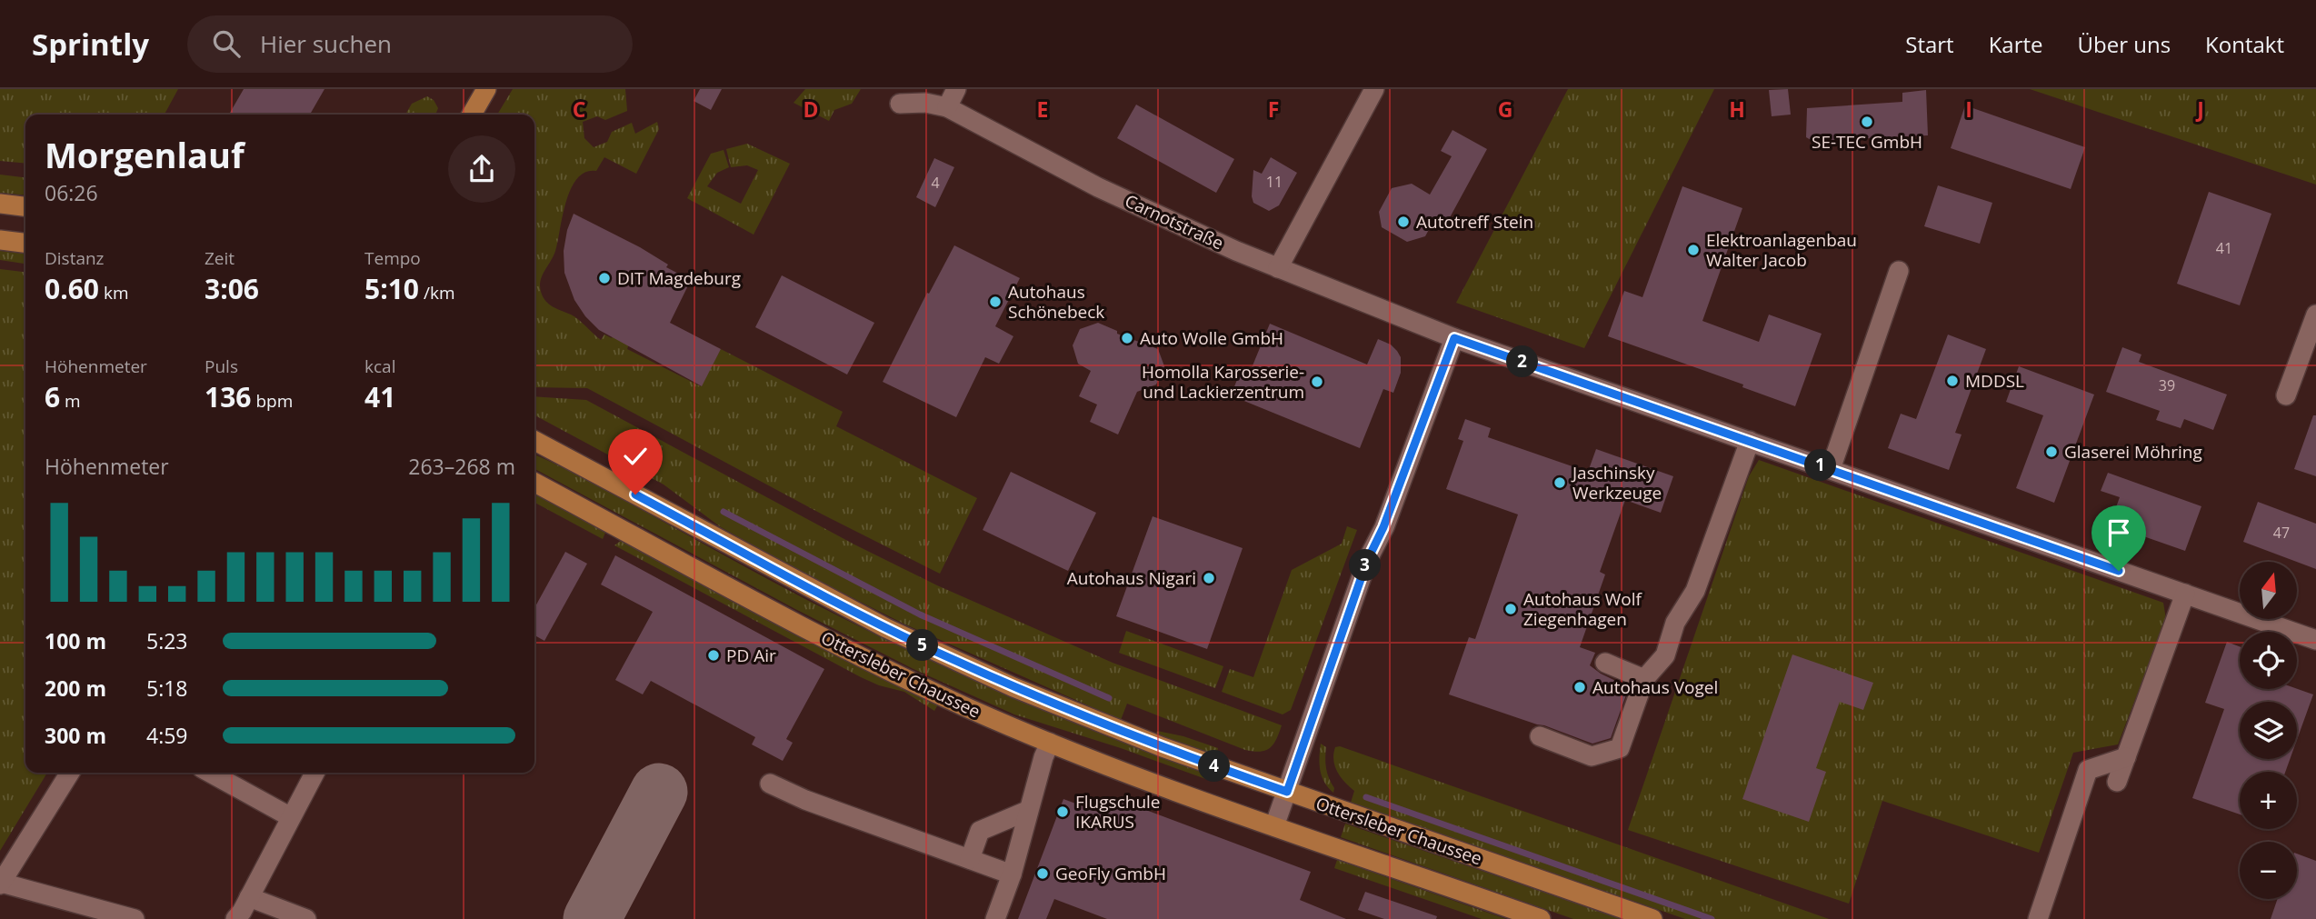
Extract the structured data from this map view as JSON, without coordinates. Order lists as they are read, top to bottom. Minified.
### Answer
{"streets":{"main road":["Ottersleber Chaussee"],"street":["Carnotstraße"]},"places":["SE-TEC GmbH","Autotreff Stein","Elektroanlagenbau Walter Jacob","DIT Magdeburg","Autohaus Schönebeck","Auto Wolle GmbH","MDDSL","Homolla Karosserie- und Lackierzentrum","Glaserei Möhring","Jaschinsky Werkzeuge","Autohaus Nigari","Autohaus Wolf Ziegenhagen","PD Air","Autohaus Vogel","Flugschule IKARUS","GeoFly GmbH"],"house_numbers":["11","4","41","39","47"],"north":"top","page":{"header":"Sprintly","search":"Hier suchen","nav":["Start","Karte","Über uns","Kontakt"],"heading":["Morgenlauf","06:26"],"stats":[["Distanz","0.60 km"],["Zeit","3:06"],["Tempo","5:10 /km"],["Höhenmeter","6 m"],["Puls","136 bpm"],["kcal","41"]],"pins":["2","1","3","5","4"],"chart":["Höhenmeter","263–268 m"],"map_buttons":["+","−"],"list":[{"name":"100 m","note":"5:23"},{"name":"200 m","note":"5:18"},{"name":"300 m","note":"4:59"}]},"grid":{"columns":["C","D","E","F","G","H","I","J"]}}
